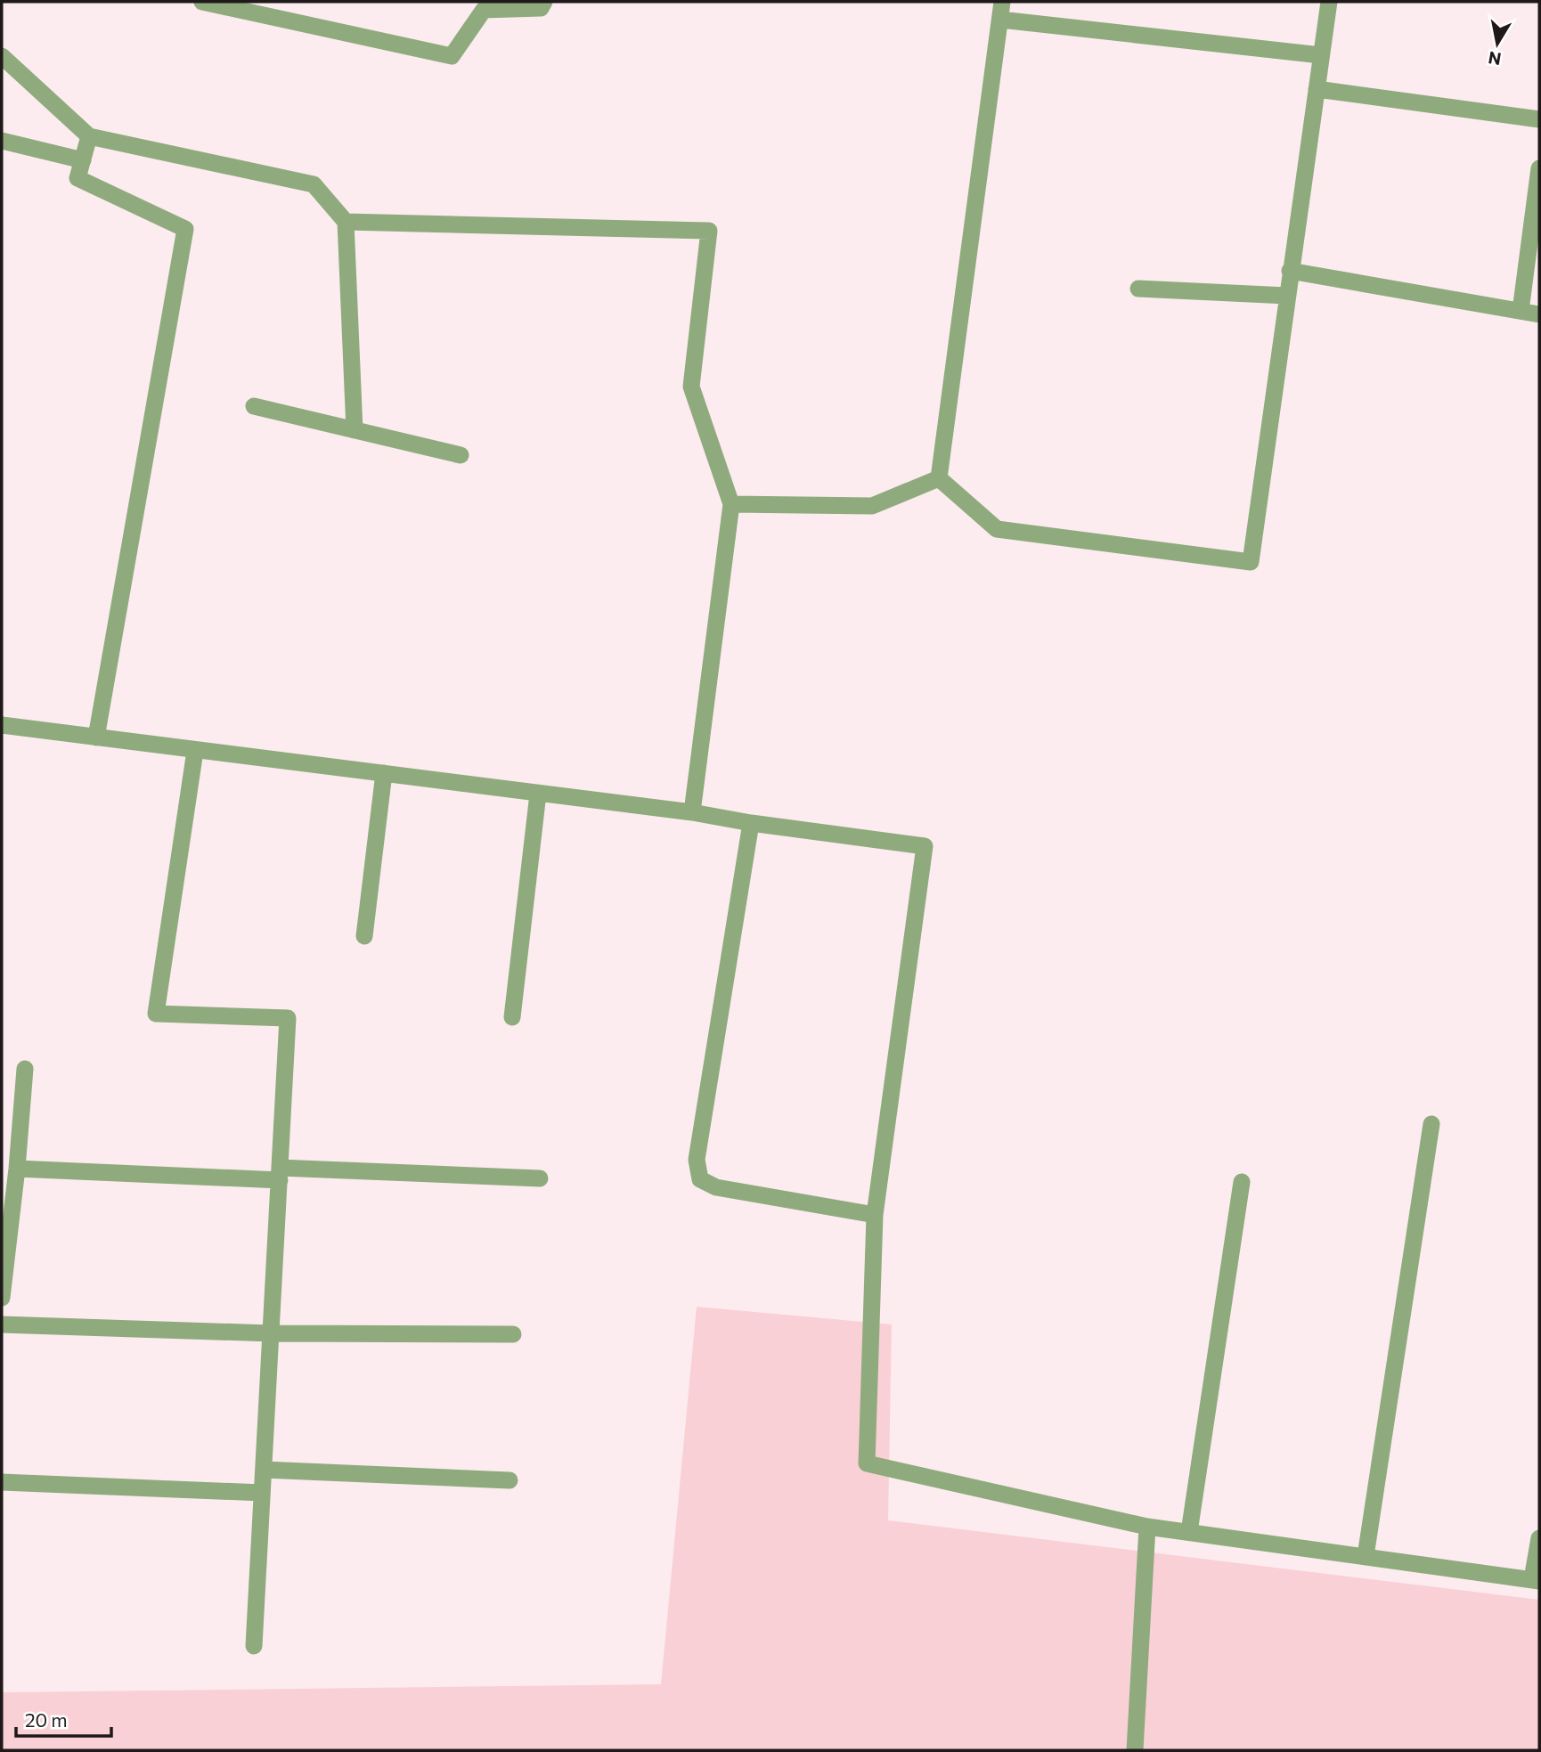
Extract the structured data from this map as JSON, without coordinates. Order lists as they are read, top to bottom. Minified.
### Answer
{"scale_bar":"20 m","north":"bottom"}
